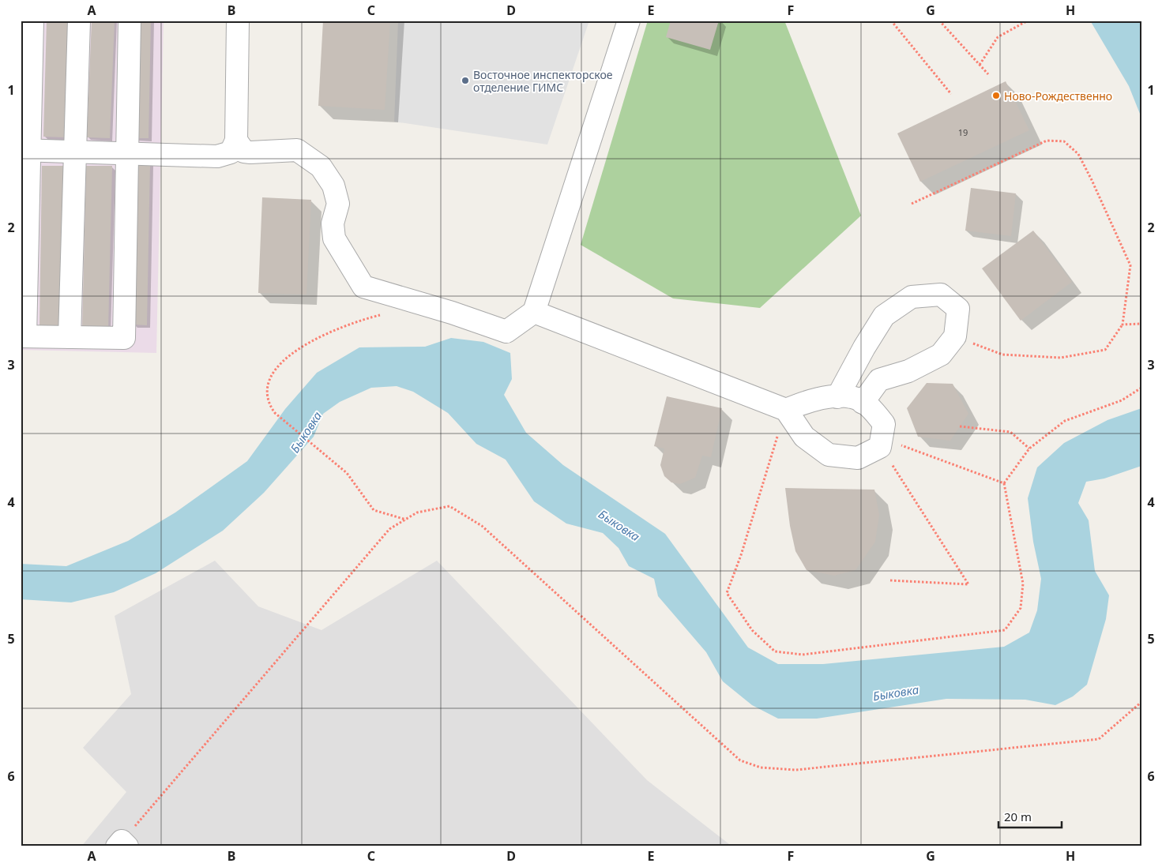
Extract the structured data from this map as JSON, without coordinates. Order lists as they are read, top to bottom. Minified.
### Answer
{"water":["Быковка"],"places":["Восточное инспекторское отделение ГИМС","Ново-Рождественно"],"house_numbers":["19"],"scale_bar":"20 m","grid":{"columns":["A","B","C","D","E","F","G","H"],"rows":["1","2","3","4","5","6"]}}
